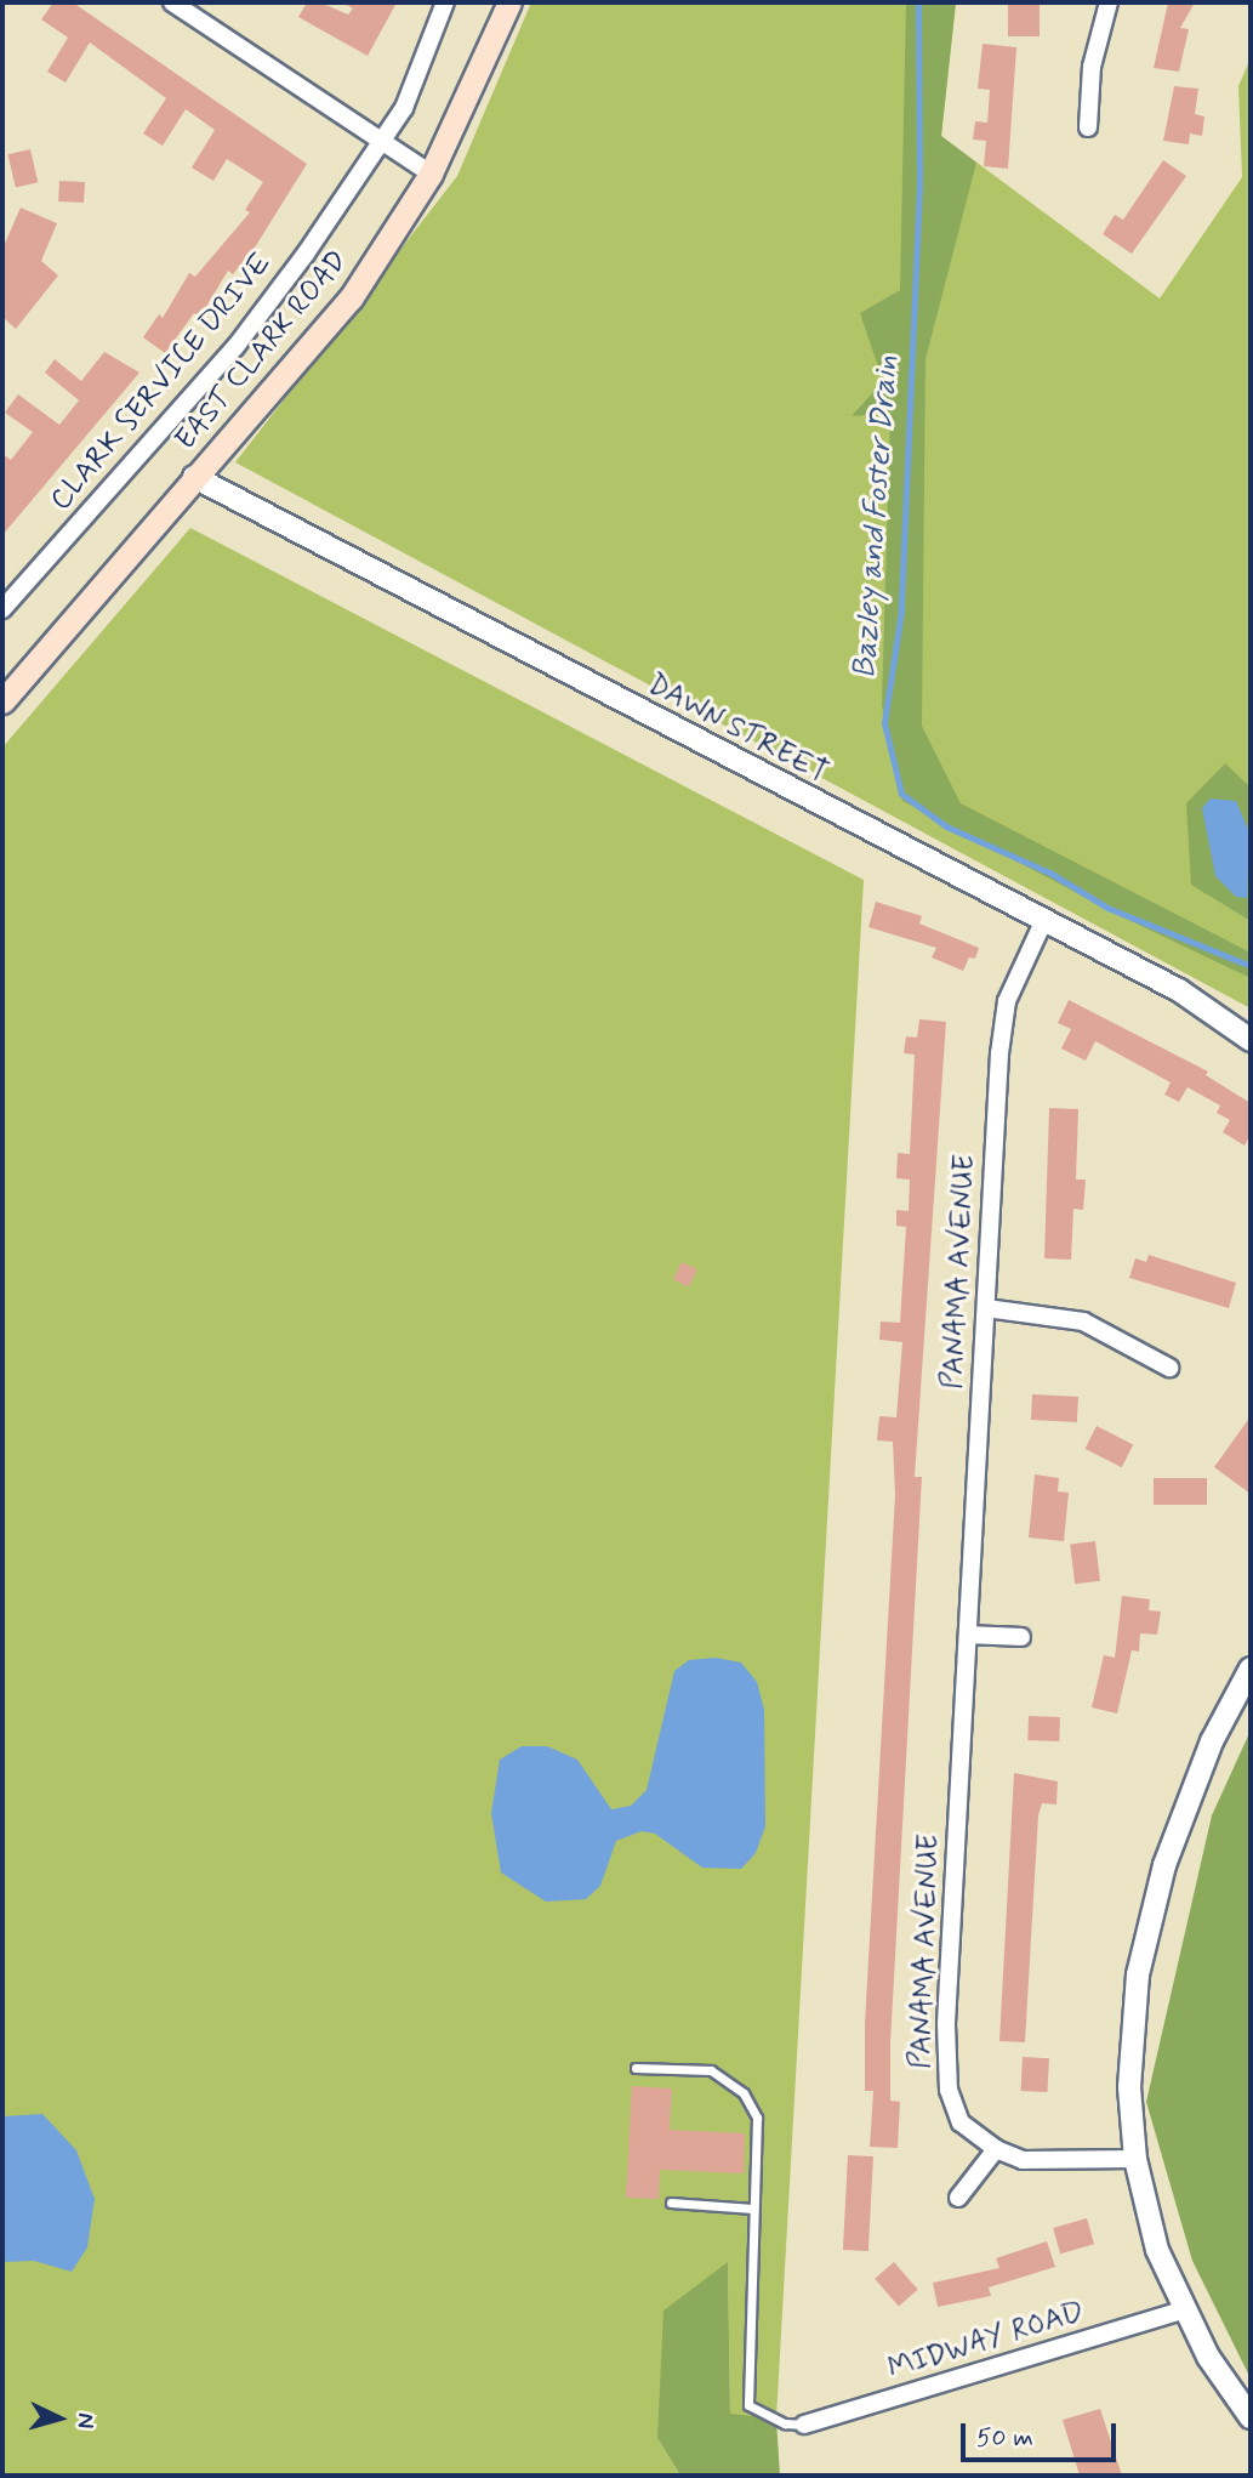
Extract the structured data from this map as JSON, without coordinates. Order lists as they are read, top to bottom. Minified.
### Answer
{"streets":{"main road":["EAST CLARK ROAD"],"street":["CLARK SERVICE DRIVE","DAWN STREET","PANAMA AVENUE","MIDWAY ROAD"]},"crossings":[["EAST CLARK ROAD","DAWN STREET"],["DAWN STREET","PANAMA AVENUE"]],"water":["Bazley and Foster Drain"],"scale_bar":"50 m","north":"right"}
